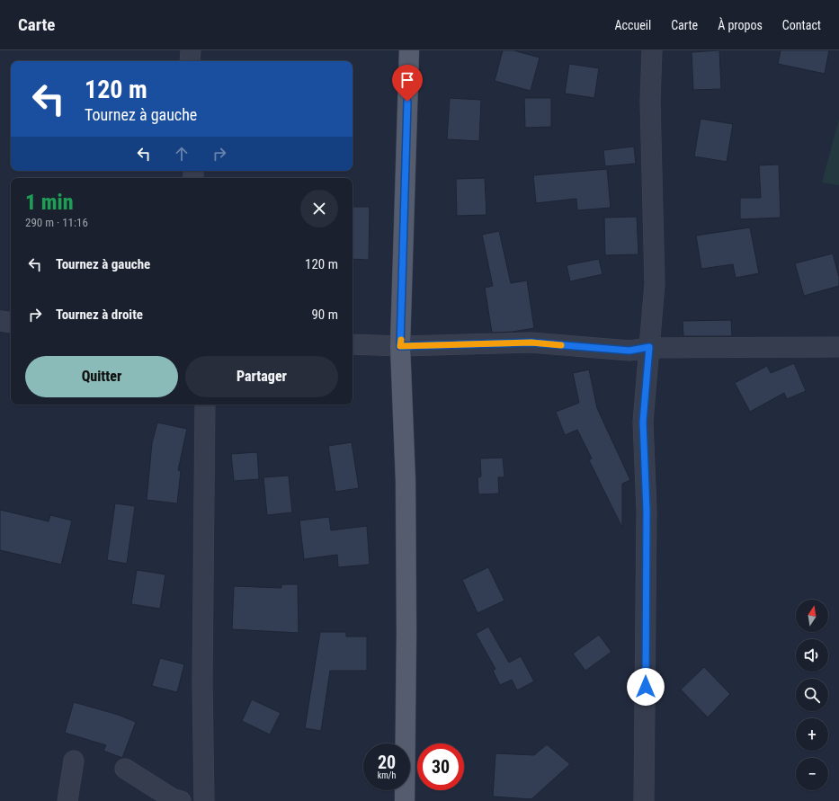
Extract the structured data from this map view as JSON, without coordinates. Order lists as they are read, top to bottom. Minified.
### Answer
{"north":"top","page":{"header":"Carte","nav":["Accueil","Carte","À propos","Contact"],"turn":["120 m","Tournez à gauche"],"heading":["1 min","290 m · 11:16"],"list":[{"name":"Tournez à gauche","value":"120 m"},{"name":"Tournez à droite","value":"90 m"}],"buttons":["Quitter","Partager"],"map_buttons":["+","−"],"speed":"20 km/h","limit":"30"}}
